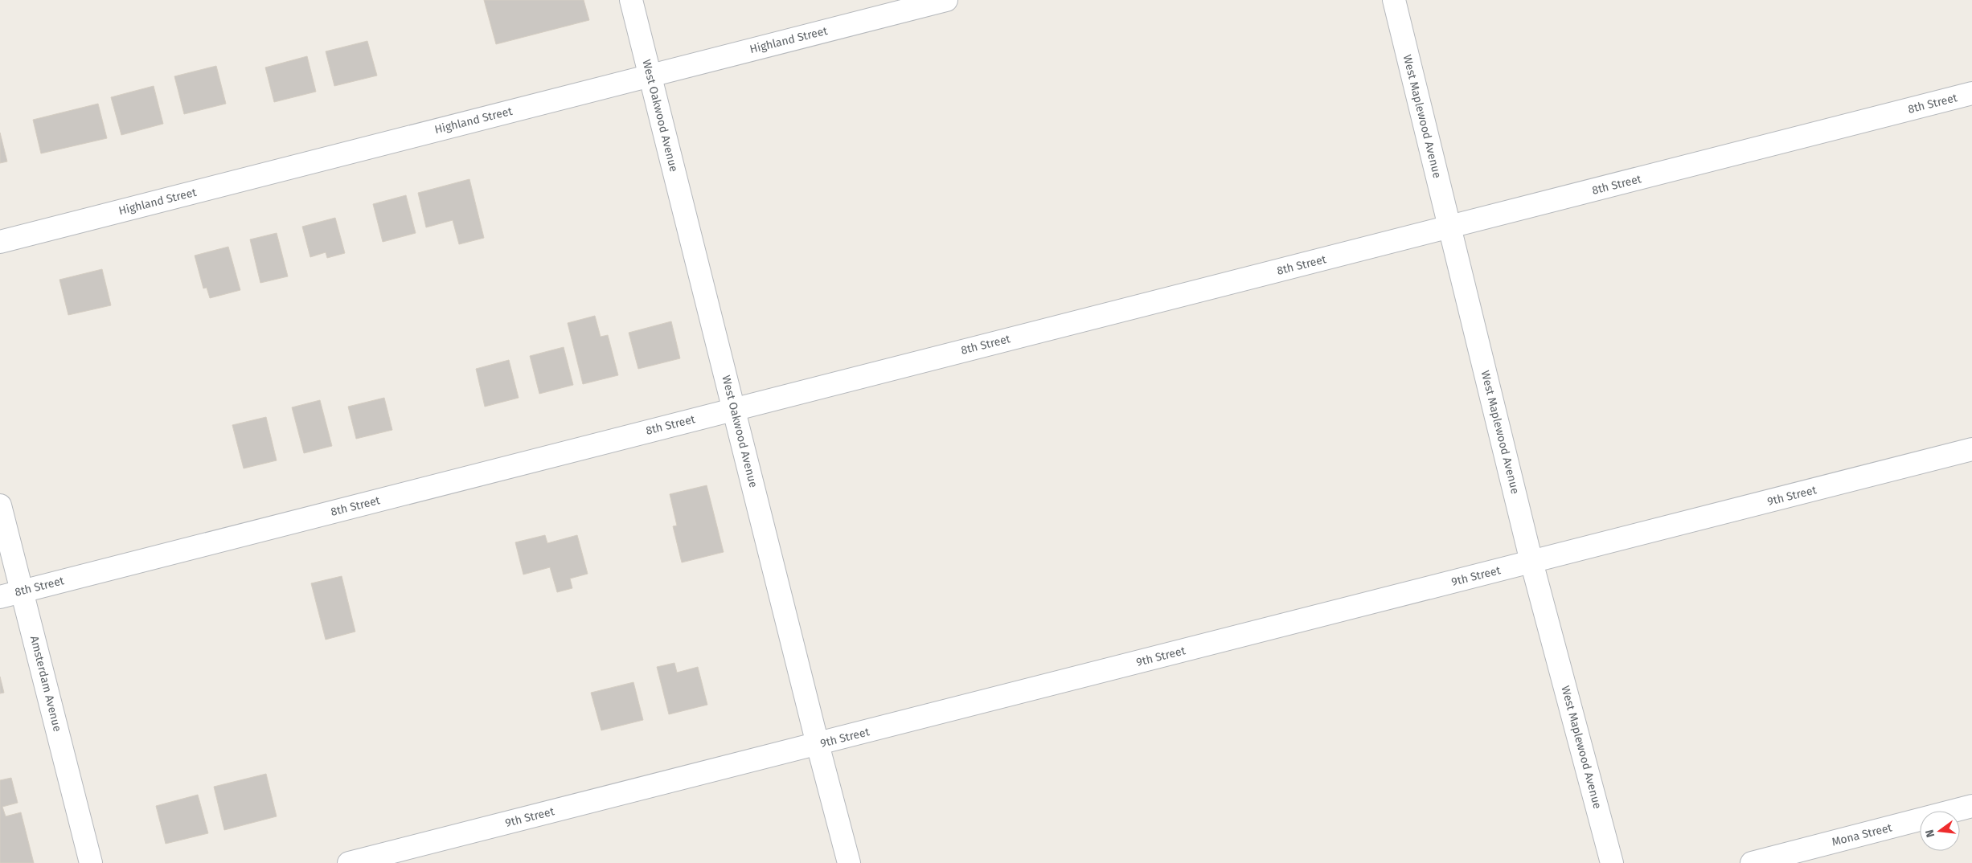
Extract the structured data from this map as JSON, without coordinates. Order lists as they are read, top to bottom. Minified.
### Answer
{"streets":{"street":["Highland Street","8th Street","West Oakwood Avenue","West Maplewood Avenue","9th Street","Amsterdam Avenue","Mona Street"]},"crossings":[["Highland Street","West Oakwood Avenue"],["8th Street","West Oakwood Avenue"],["8th Street","West Maplewood Avenue"],["8th Street","Amsterdam Avenue"],["West Oakwood Avenue","9th Street"],["West Maplewood Avenue","9th Street"]],"north":"left"}
